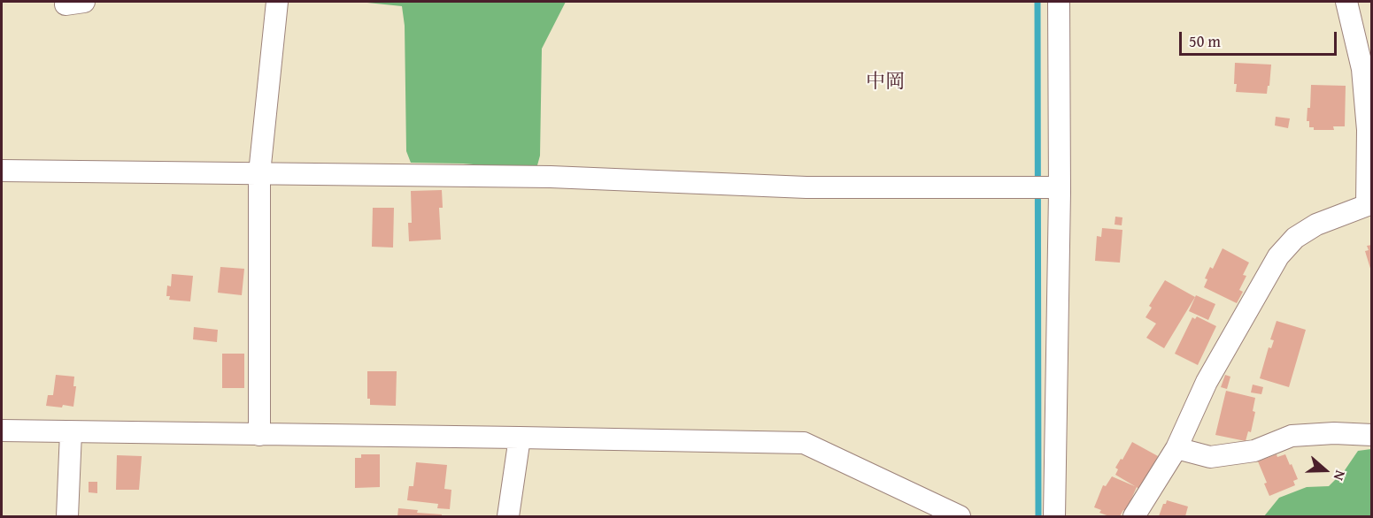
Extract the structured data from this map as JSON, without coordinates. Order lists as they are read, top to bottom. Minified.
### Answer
{"districts":["中岡"],"scale_bar":"50 m","north":"right"}
